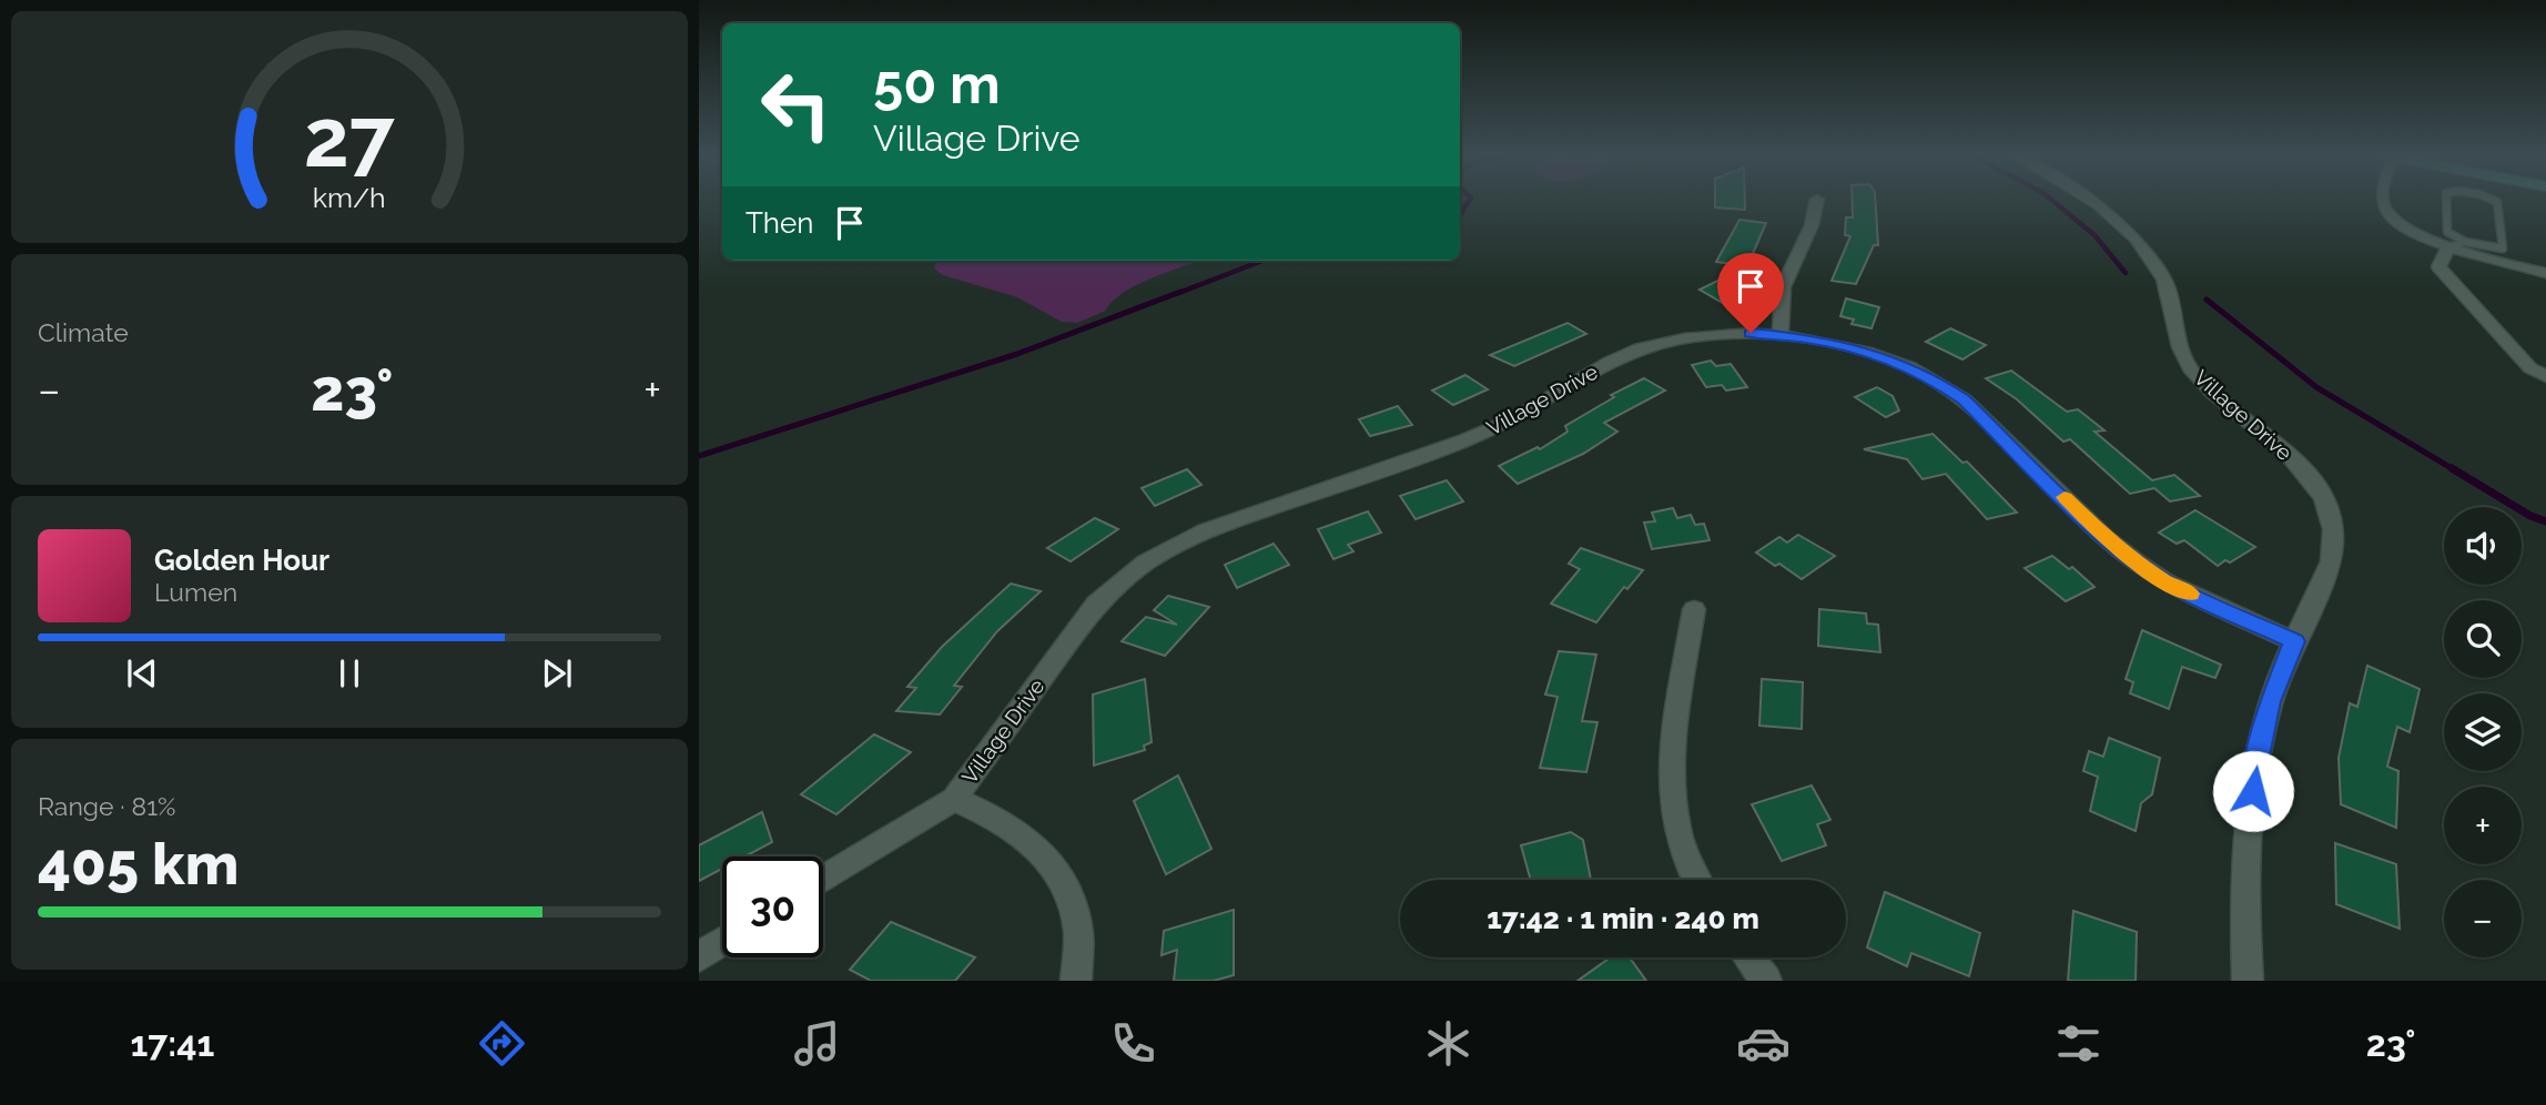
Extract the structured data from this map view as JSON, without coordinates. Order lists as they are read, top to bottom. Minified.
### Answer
{"streets":{"street":["Village Drive"]},"page":{"turn":["50 m","Village Drive"],"then":"Then","tile":["Climate",["Range · 81%","405 km"]],"heat":["−","23°","+"],"map_buttons":["+","−"],"song":["Golden Hour","Lumen"],"limit":"30","trip":"17:42 · 1 min · 240 m","tabs":["17:41","23°"],"gauge":["27","km/h"]}}
